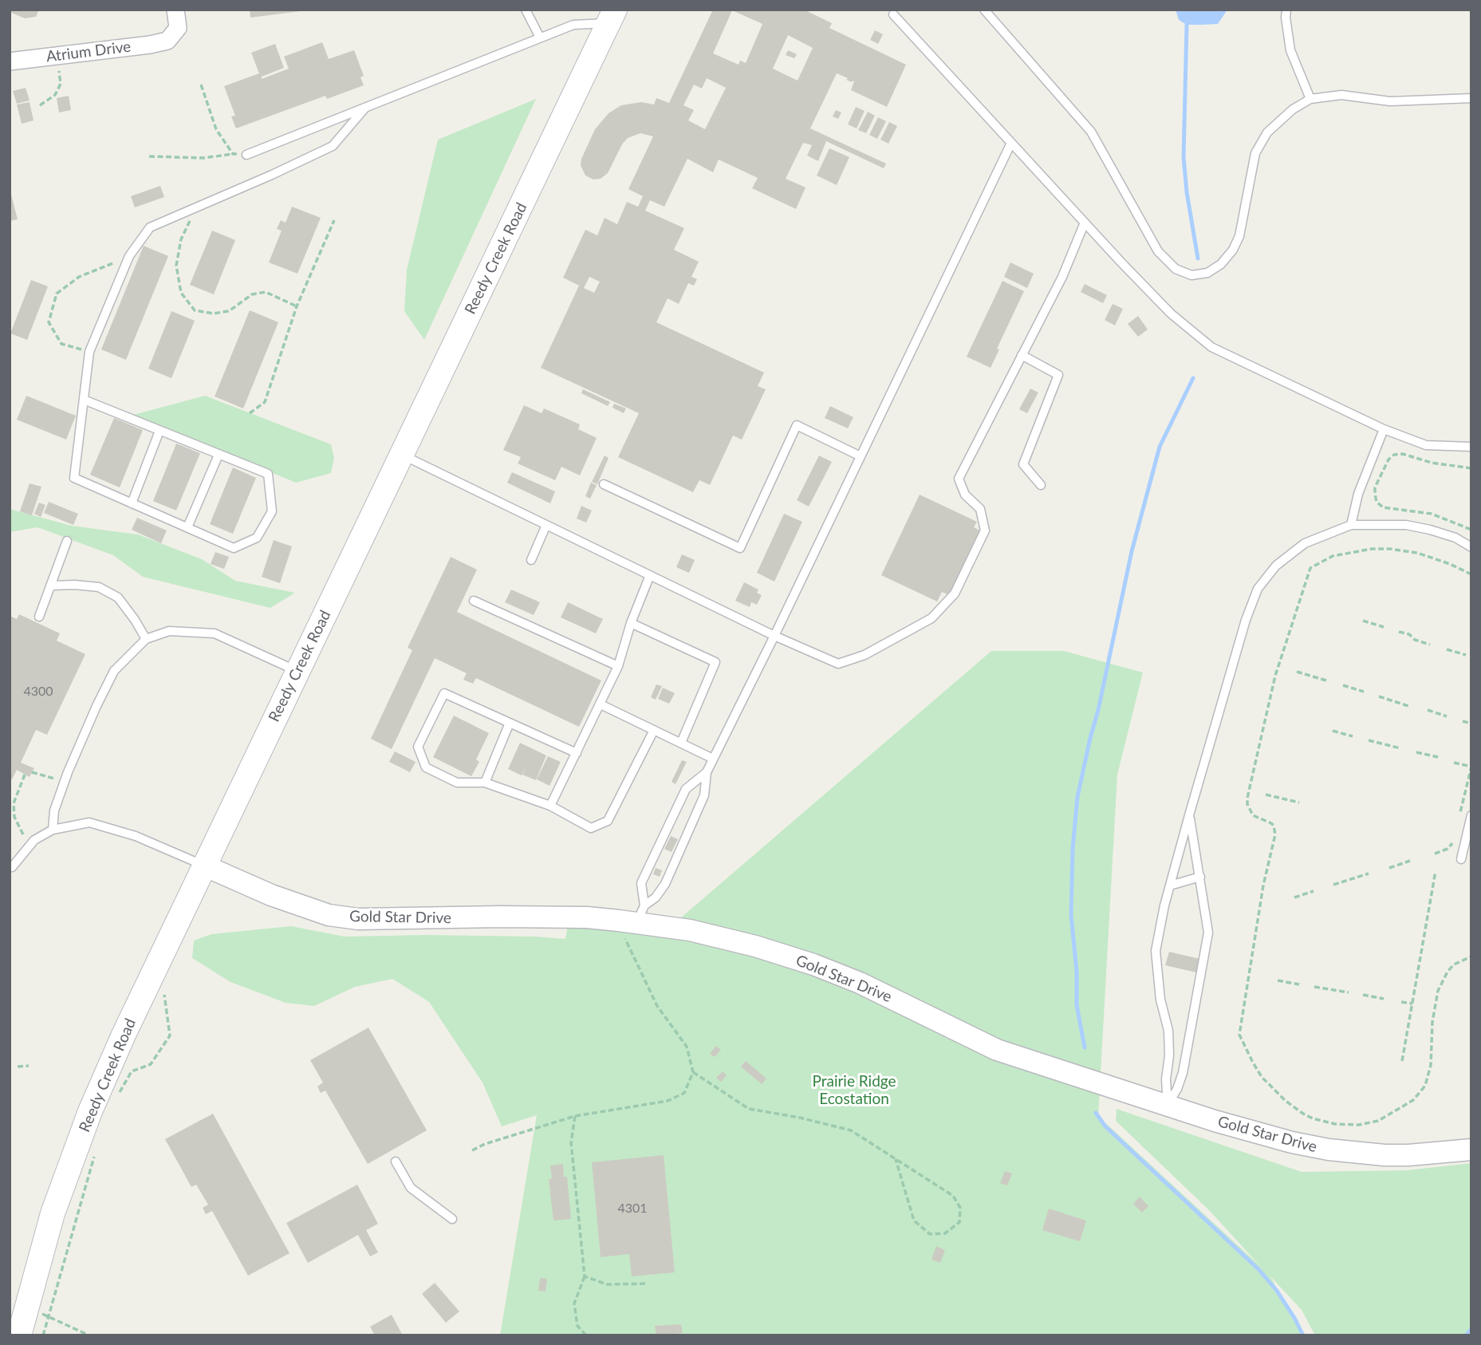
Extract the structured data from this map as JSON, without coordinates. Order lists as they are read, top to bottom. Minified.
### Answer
{"streets":{"main road":["Reedy Creek Road"],"street":["Atrium Drive","Gold Star Drive"]},"crossings":[["Reedy Creek Road","Gold Star Drive"]],"parks":["Prairie Ridge Ecostation"],"house_numbers":["4300","4301"]}
